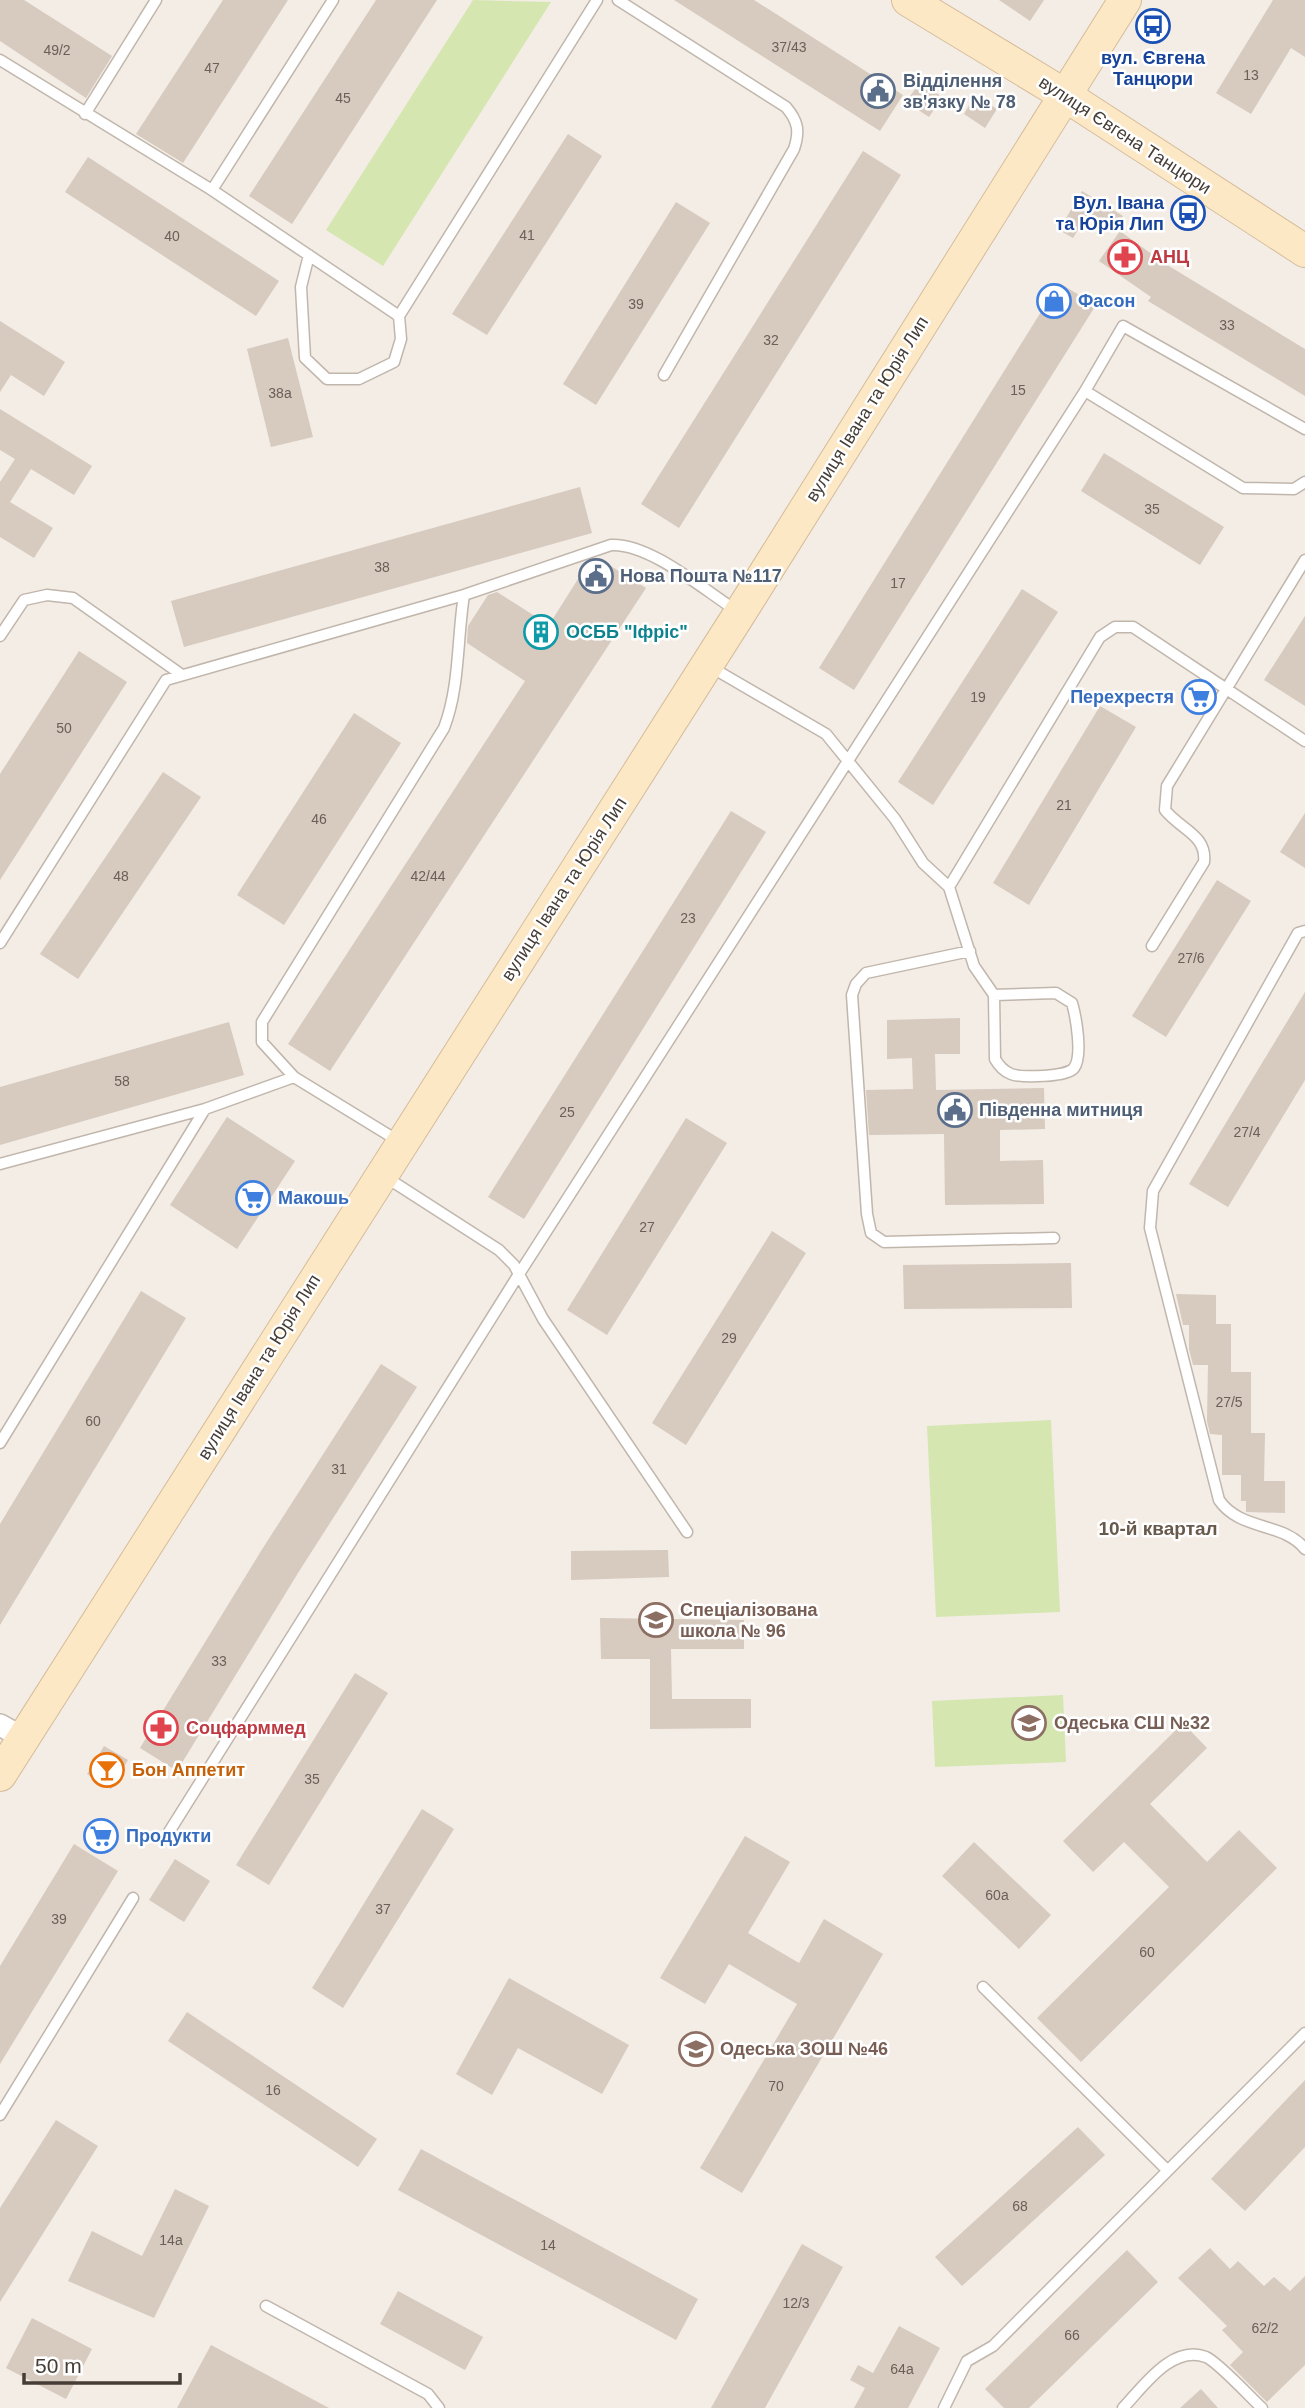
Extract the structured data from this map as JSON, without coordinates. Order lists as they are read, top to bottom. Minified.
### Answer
{"streets":{"street":["вулиця Євгена Танцюри","вулиця Івана та Юрія Лип"]},"crossings":[["вулиця Євгена Танцюри","вулиця Івана та Юрія Лип"]],"districts":["10-й квартал"],"places":{"bus stop":["вул. Євгена Танцюри","Вул. Івана та Юрія Лип"],"public building":["Відділення зв'язку № 78","Нова Пошта №117","Південна митниця"],"pharmacy":["АНЦ","Соцфарммед"],"shop":["Фасон"],"building":["ОСББ \"Іфріс\""],"supermarket":["Перехрестя","Макошь","Продукти"],"school or university":["Спеціалізована школа № 96","Одеська СШ №32","Одеська ЗОШ №46"],"bar":["Бон Аппетит"]},"house_numbers":["37/43","49/2","47","13","45","41","40","39","33","32","15","38а","35","38","17","19","50","21","46","48","42/44","23","27/6","58","25","27/4","27","29","27/5","60","31","33","35","60а","37","39","60","70","16","68","14а","14","12/3","62/2","66","64а"],"scale_bar":"50 m"}
